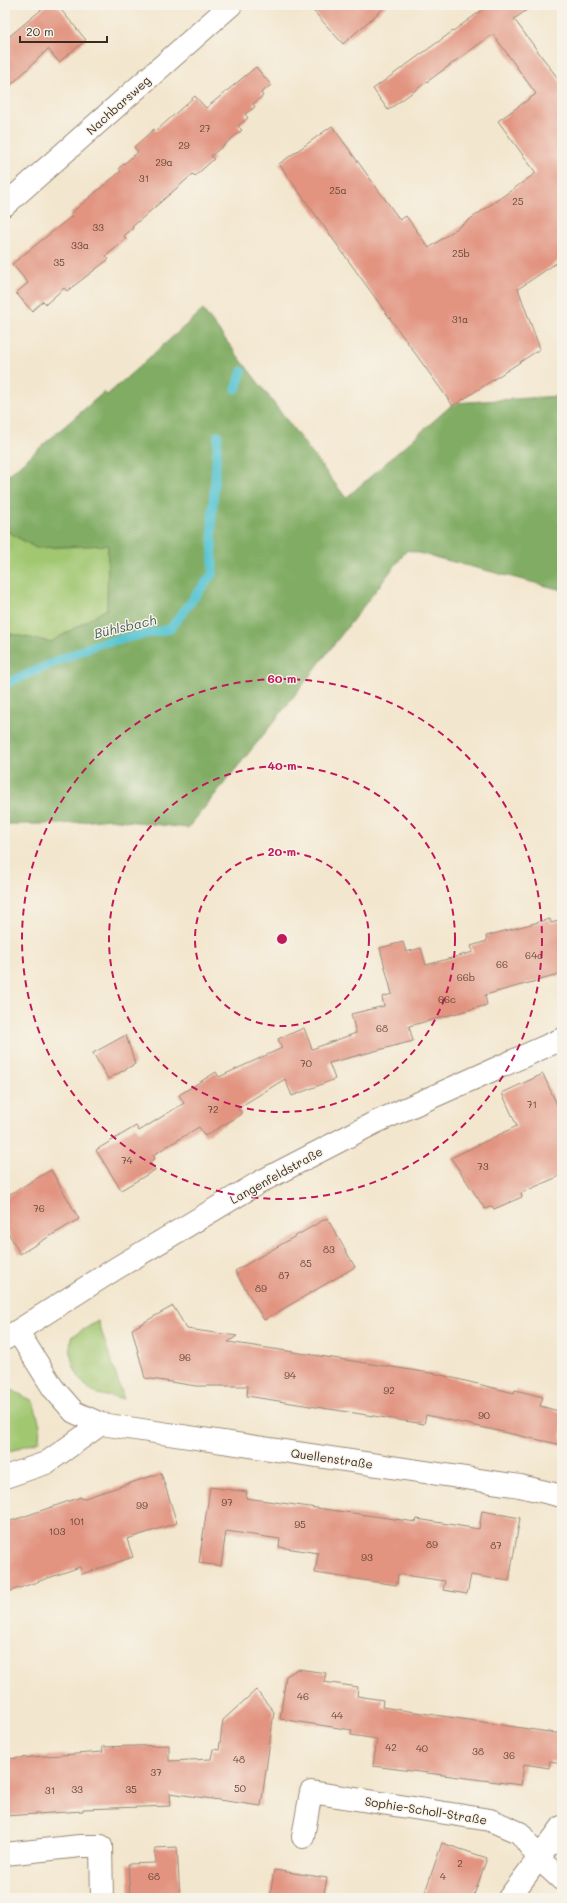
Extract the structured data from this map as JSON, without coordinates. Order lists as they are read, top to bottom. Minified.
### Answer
{"streets":{"street":["Nachbarsweg","Langenfeldstraße","Quellenstraße","Sophie-Scholl-Straße"]},"crossings":[["Langenfeldstraße","Quellenstraße"]],"water":["Bühlsbach"],"house_numbers":["27","29","29a","31","25a","25","33","33a","25b","35","31a","64c","66","66b","66c","68","70","71","72","74","73","76","83","85","87","89","96","94","92","90","97","99","101","95","103","89","87","93","46","44","42","40","38","36","48","37","50","33","35","31","2","68","4"],"scale_bar":"20 m","rings":["60 m","40 m","20 m"]}
